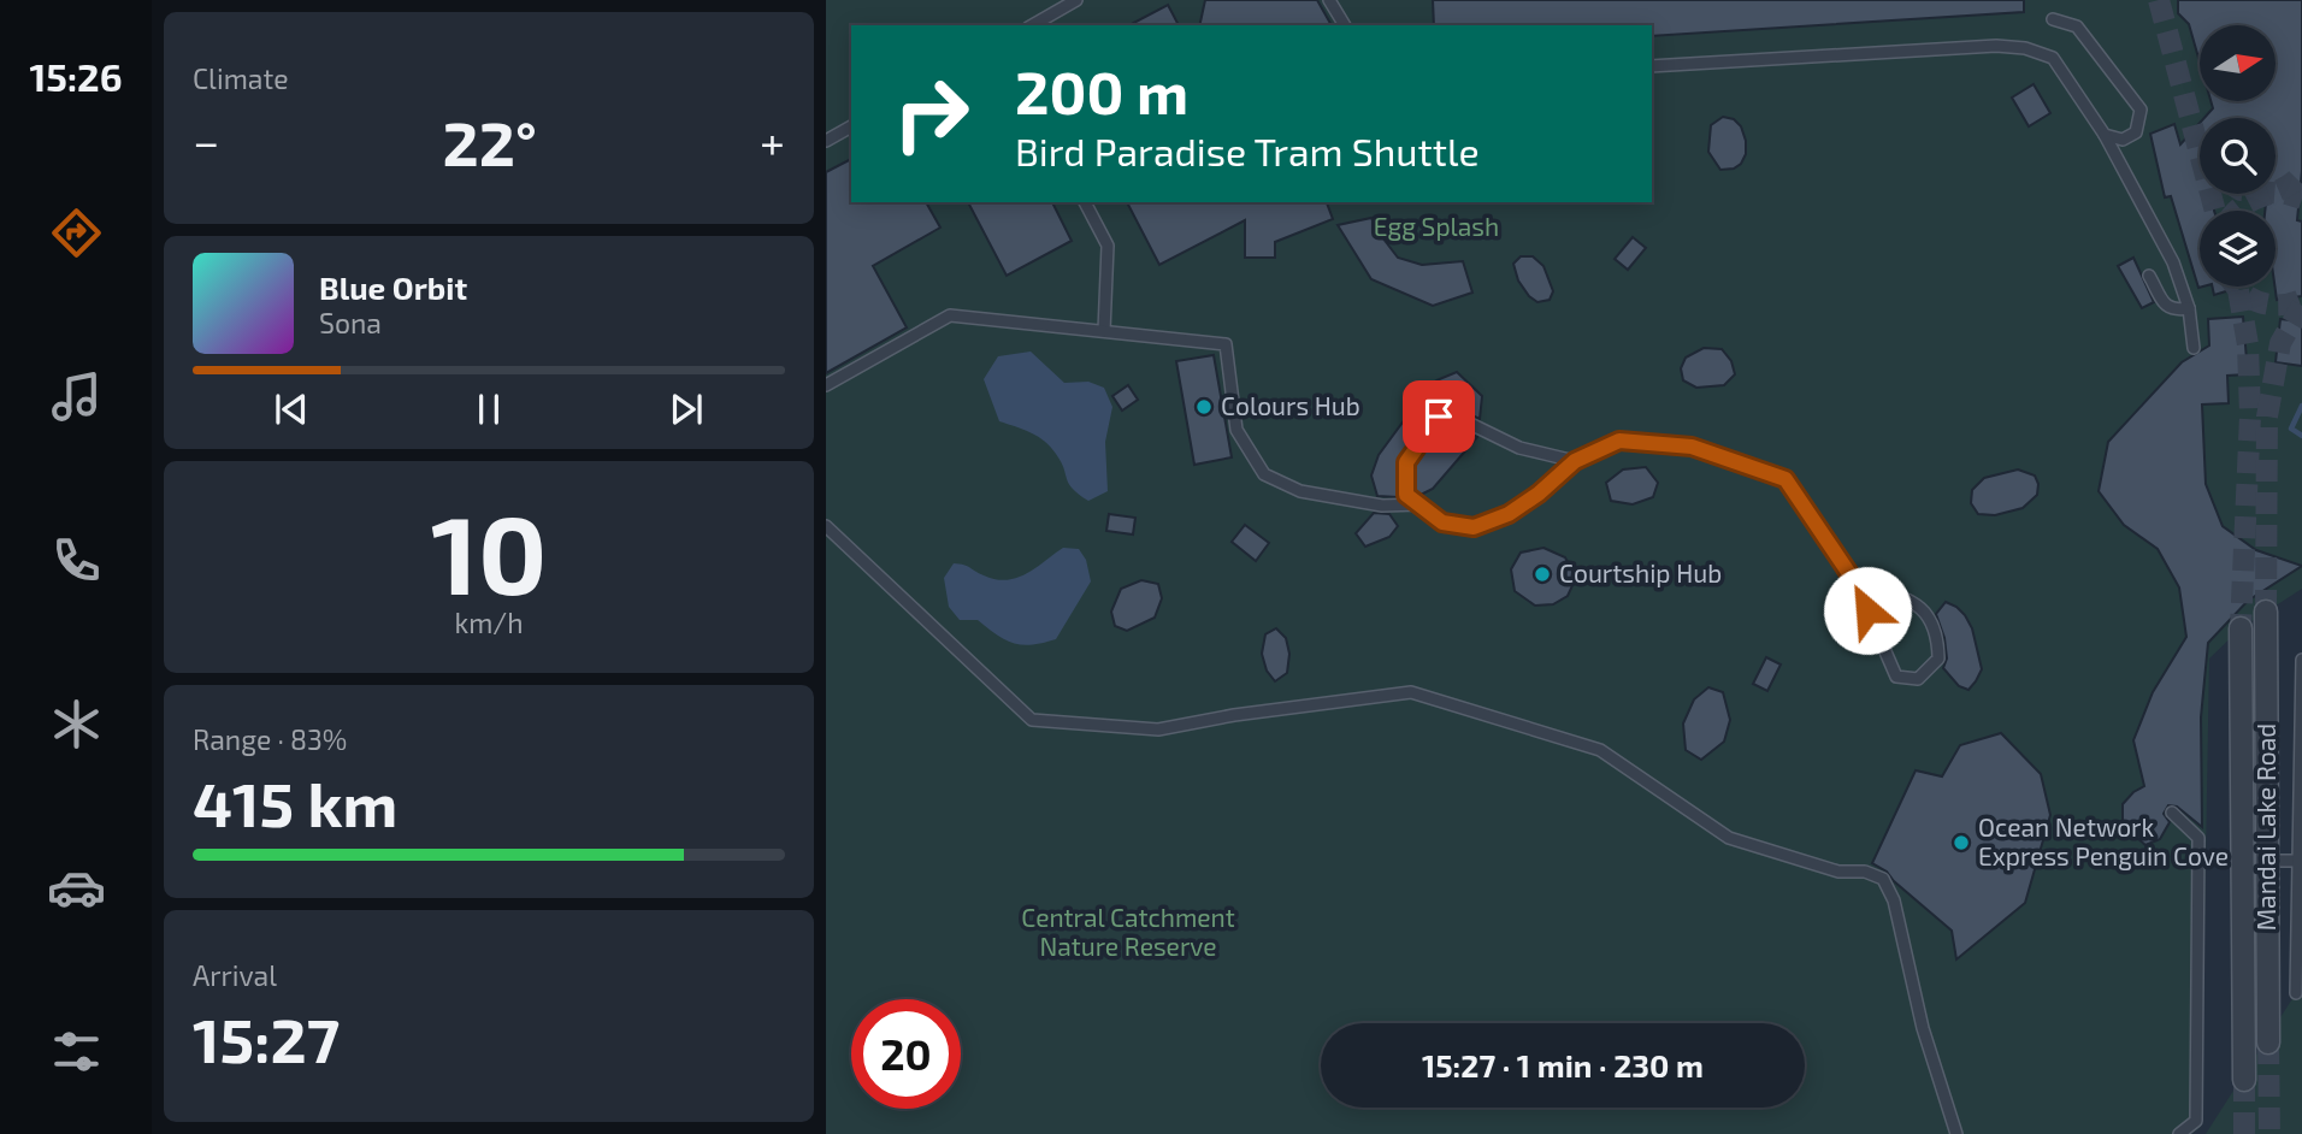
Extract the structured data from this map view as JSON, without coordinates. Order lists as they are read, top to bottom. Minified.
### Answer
{"streets":{"street":["Mandai Lake Road"]},"parks":["Egg Splash","Central Catchment Nature Reserve"],"places":["Colours Hub","Courtship Hub","Ocean Network Express Penguin Cove"],"north":"right","page":{"tabs":"15:26","tile":["Climate",["10","km/h"],["Range · 83%","415 km"],["Arrival","15:27"]],"turn":["200 m","Bird Paradise Tram Shuttle"],"heat":["−","22°","+"],"song":["Blue Orbit","Sona"],"limit":"20","trip":"15:27 · 1 min · 230 m"}}
